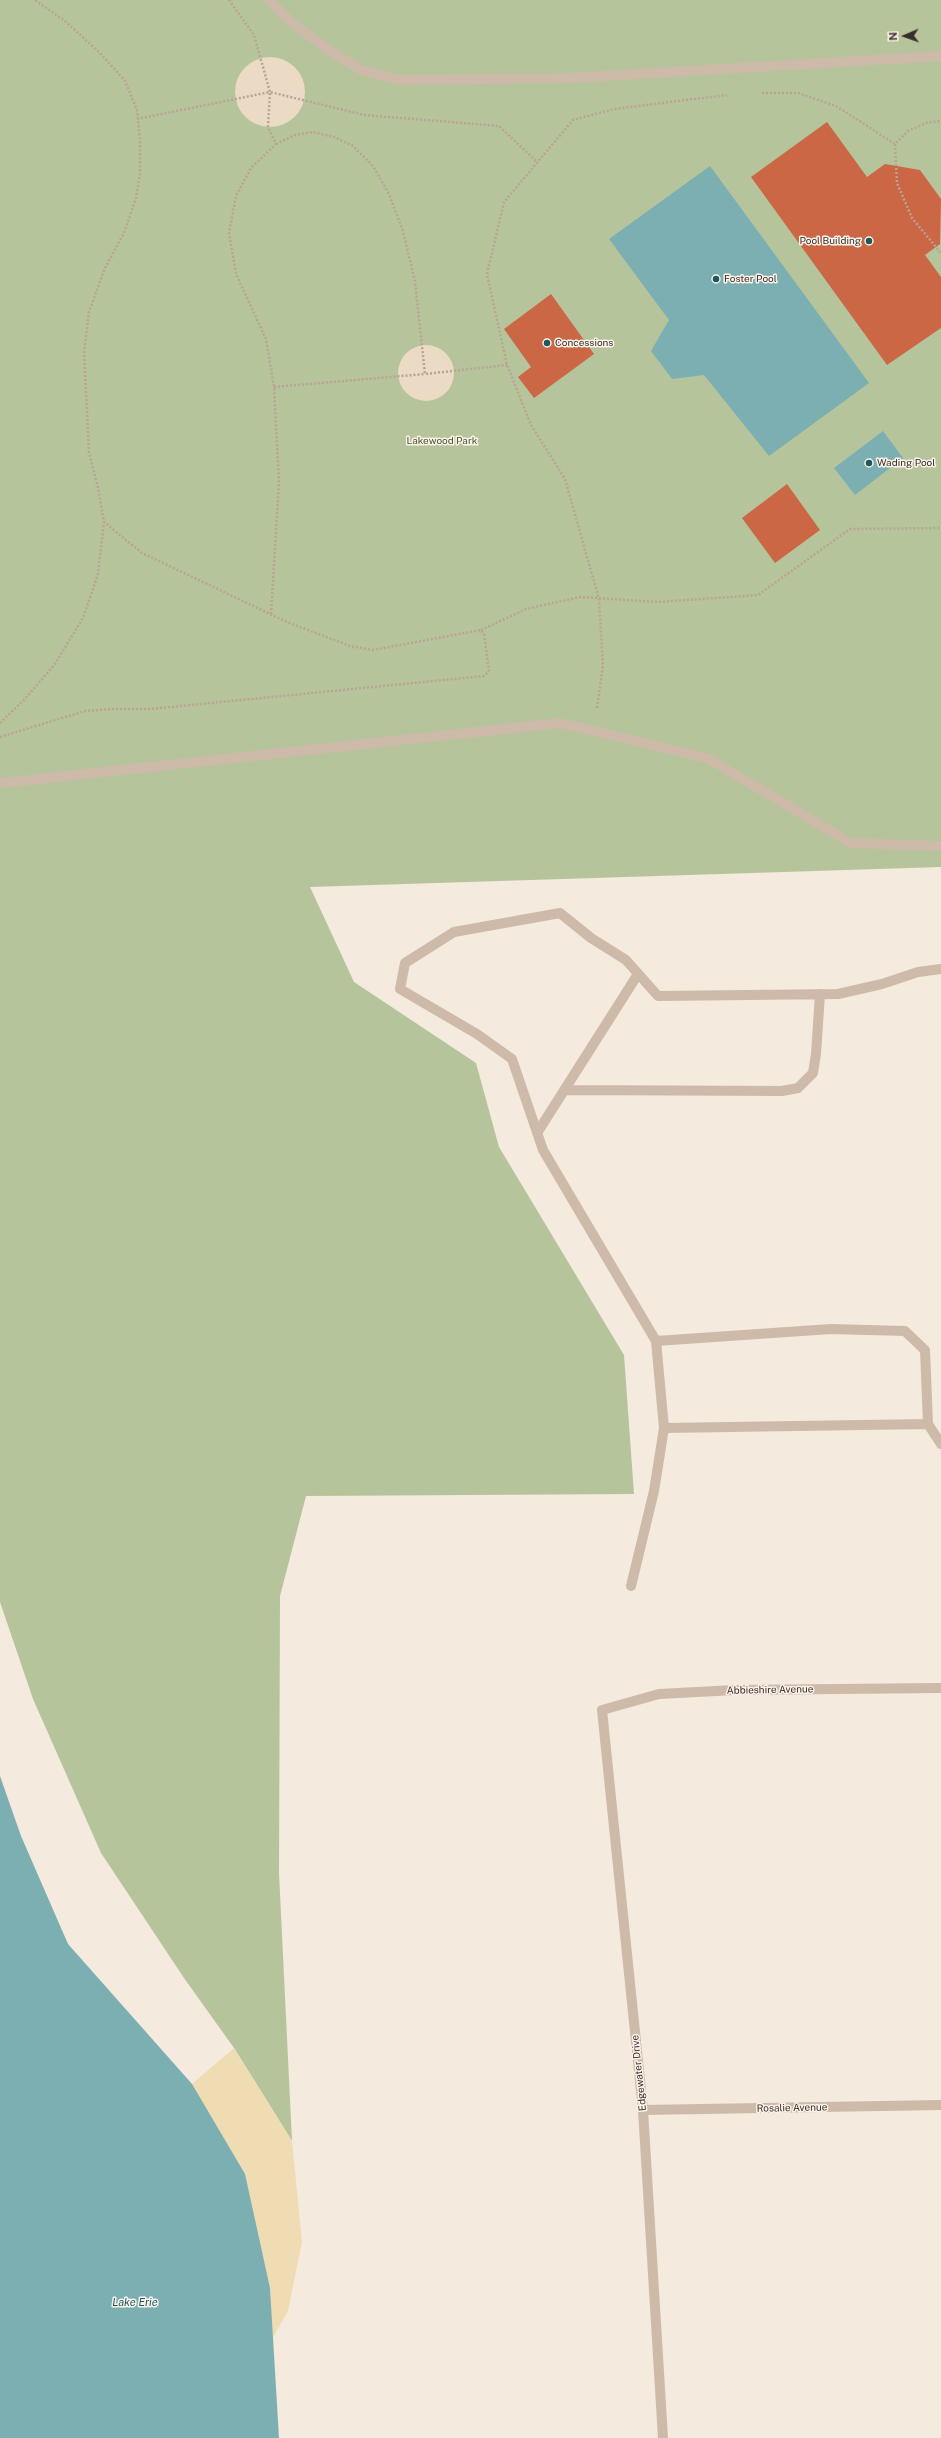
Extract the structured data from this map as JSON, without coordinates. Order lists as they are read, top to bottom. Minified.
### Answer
{"streets":{"street":["Abbieshire Avenue","Edgewater Drive","Rosalie Avenue"]},"crossings":[["Abbieshire Avenue","Edgewater Drive"],["Edgewater Drive","Rosalie Avenue"]],"water":["Lake Erie"],"parks":["Lakewood Park"],"places":["Pool Building","Foster Pool","Concessions","Wading Pool"],"north":"left"}
